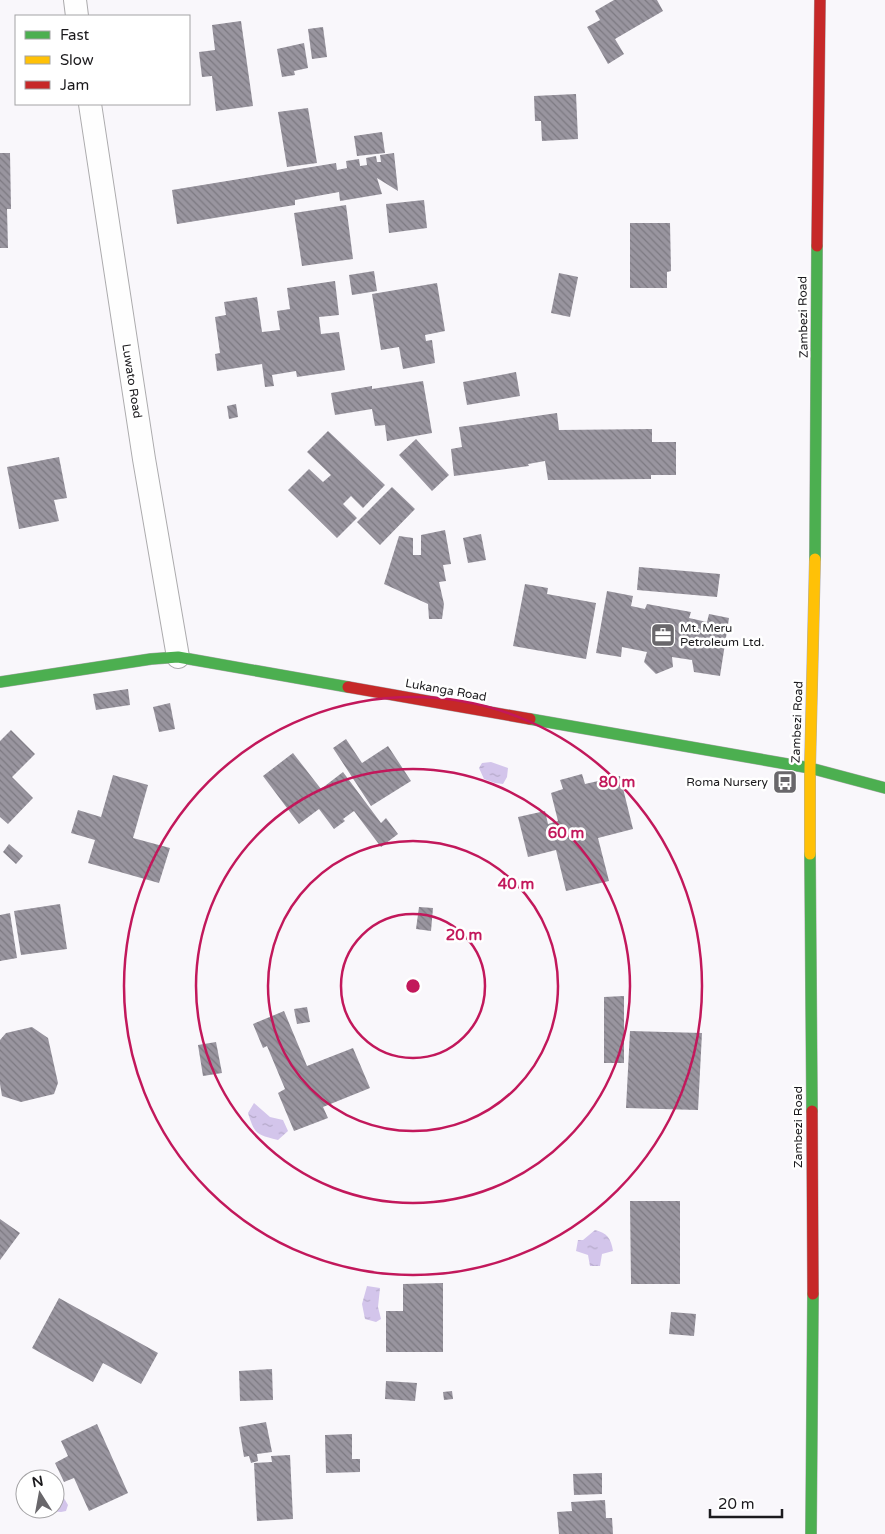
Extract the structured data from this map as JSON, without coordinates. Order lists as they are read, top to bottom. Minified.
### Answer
{"streets":{"main road":["Zambezi Road","Lukanga Road"],"street":["Luwato Road"]},"crossings":[["Zambezi Road","Lukanga Road"],["Luwato Road","Lukanga Road"]],"places":{"office":["Mt. Meru Petroleum Ltd."],"bus stop":["Roma Nursery"]},"legend":["Fast","Slow","Jam"],"scale_bar":"20 m","north":"top","rings":["80 m","60 m","40 m","20 m"]}
